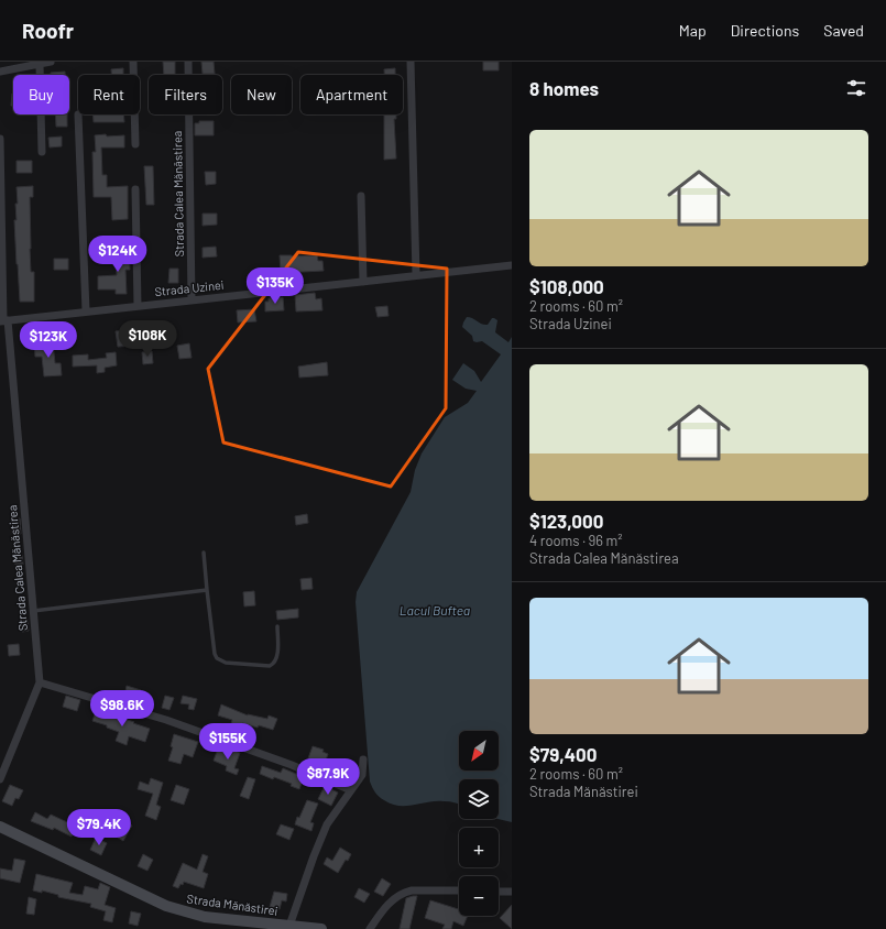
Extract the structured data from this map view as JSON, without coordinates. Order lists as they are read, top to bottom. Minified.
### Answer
{"streets":{"street":["Strada Calea Mănăstirea","Strada Uzinei","Strada Mănăstirei"]},"crossings":[["Strada Calea Mănăstirea","Strada Uzinei"]],"water":["Lacul Buftea"],"north":"bottom left","page":{"header":"Roofr","nav":["Map","Directions","Saved"],"heading":"8 homes","chip":["Buy","Rent","Filters","New","Apartment"],"list":[{"name":"$108,000","note":"2 rooms · 60 m² · Strada Uzinei"},{"name":"$123,000","note":"4 rooms · 96 m² · Strada Calea Mănăstirea"},{"name":"$79,400","note":"2 rooms · 60 m² · Strada Mănăstirei"}],"price":["$124K","$135K","$108K","$123K","$98.6K","$155K","$87.9K","$79.4K"],"map_buttons":["+","−"]}}
